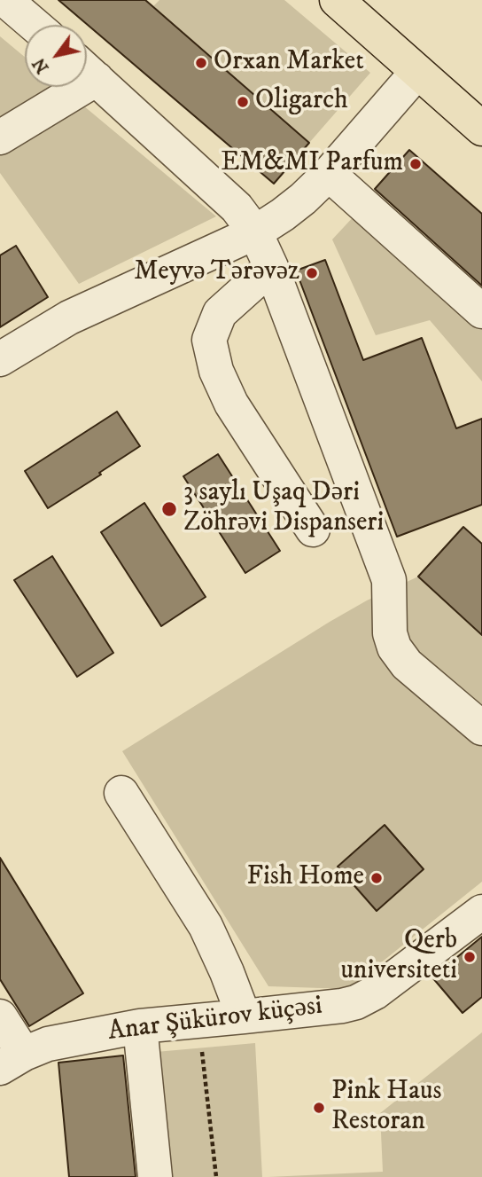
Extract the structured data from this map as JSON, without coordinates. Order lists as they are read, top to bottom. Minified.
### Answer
{"streets":{"street":["Anar Şükürov küçəsi"]},"places":["Orxan Market","Oligarch","EM&MI Parfum","Meyvə Tərəvəz","3 saylı Uşaq Dəri Zöhrəvi Dispanseri","Fish Home","Qerb universiteti","Pink Haus Restoran"],"north":"bottom left"}
